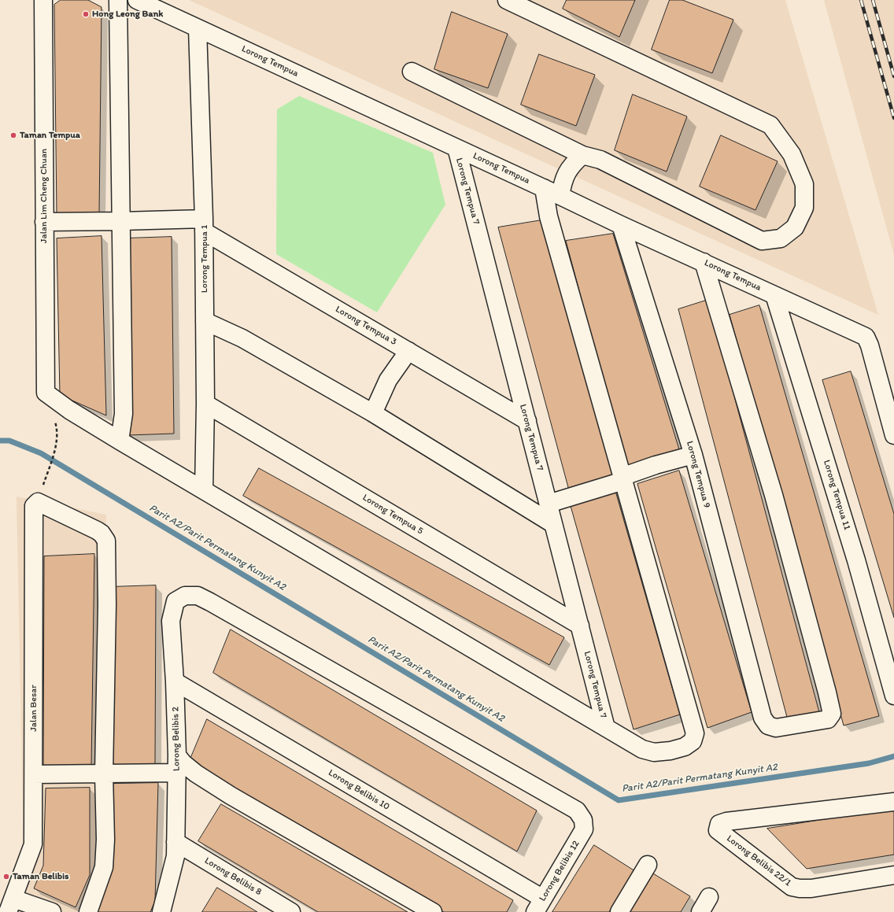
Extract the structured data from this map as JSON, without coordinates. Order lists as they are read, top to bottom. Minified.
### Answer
{"streets":{"street":["Lorong Tempua","Lorong Tempua 7","Jalan Lim Cheng Chuan","Lorong Tempua 1","Lorong Tempua 3","Lorong Tempua 9","Lorong Tempua 11","Lorong Tempua 5","Jalan Besar","Lorong Belibis 2","Lorong Belibis 10","Lorong Belibis 22/1","Lorong Belibis 12","Lorong Belibis 8"]},"crossings":[["Lorong Tempua","Lorong Tempua 7"],["Lorong Tempua","Lorong Tempua 1"],["Lorong Tempua","Lorong Tempua 9"],["Lorong Tempua","Lorong Tempua 11"],["Lorong Tempua 7","Lorong Tempua 3"],["Lorong Tempua 7","Lorong Tempua 5"],["Lorong Tempua 1","Lorong Tempua 3"],["Lorong Tempua 1","Lorong Tempua 5"],["Lorong Belibis 2","Lorong Belibis 10"],["Lorong Belibis 2","Lorong Belibis 12"],["Lorong Belibis 2","Lorong Belibis 8"],["Lorong Belibis 10","Lorong Belibis 12"]],"water":["Parit A2/Parit Permatang Kunyit A2"],"places":["Hong Leong Bank","Taman Tempua","Taman Belibis"]}
